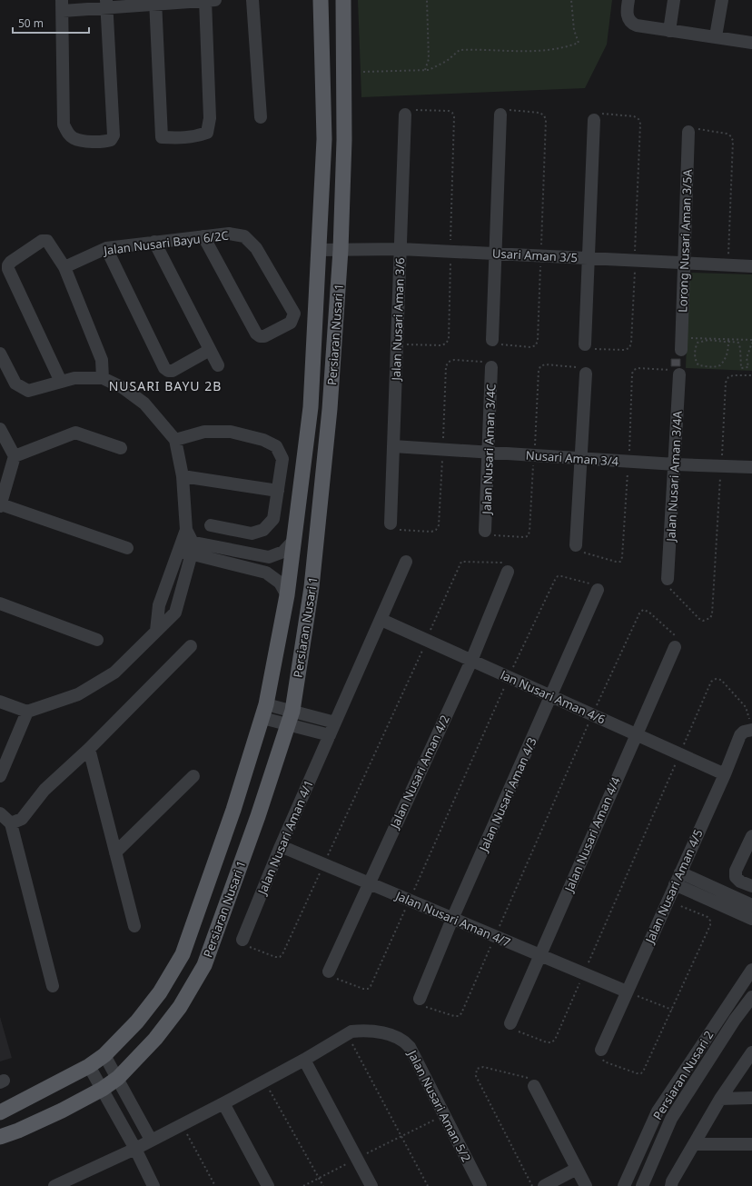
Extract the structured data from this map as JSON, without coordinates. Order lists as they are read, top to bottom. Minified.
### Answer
{"streets":{"main road":["Persiaran Nusari 1"],"street":["Lorong Nusari Aman 3/5A","Jalan Nusari Bayu 6/2C","Usari Aman 3/5","Jalan Nusari Aman 3/6","Jalan Nusari Aman 3/4C","Nusari Aman 3/4","Jalan Nusari Aman 3/4A","lan Nusari Aman 4/6","Jalan Nusari Aman 4/2","Jalan Nusari Aman 4/3","Jalan Nusari Aman 4/4","Jalan Nusari Aman 4/1","Jalan Nusari Aman 4/5","Jalan Nusari Aman 4/7","Persiaran Nusari 2","Jalan Nusari Aman 5/2"]},"crossings":[["Lorong Nusari Aman 3/5A","Usari Aman 3/5"],["Usari Aman 3/5","Jalan Nusari Aman 3/6"],["Usari Aman 3/5","Persiaran Nusari 1"],["Jalan Nusari Aman 3/6","Nusari Aman 3/4"],["Jalan Nusari Aman 3/4C","Nusari Aman 3/4"],["Nusari Aman 3/4","Jalan Nusari Aman 3/4A"],["lan Nusari Aman 4/6","Jalan Nusari Aman 4/2"],["lan Nusari Aman 4/6","Jalan Nusari Aman 4/3"],["lan Nusari Aman 4/6","Jalan Nusari Aman 4/4"],["lan Nusari Aman 4/6","Jalan Nusari Aman 4/5"],["Jalan Nusari Aman 4/2","Jalan Nusari Aman 4/7"],["Jalan Nusari Aman 4/3","Jalan Nusari Aman 4/7"],["Jalan Nusari Aman 4/4","Jalan Nusari Aman 4/7"],["Jalan Nusari Aman 4/1","Jalan Nusari Aman 4/7"],["Jalan Nusari Aman 4/5","Jalan Nusari Aman 4/7"]],"districts":["NUSARI BAYU 2B"],"scale_bar":"50 m"}
